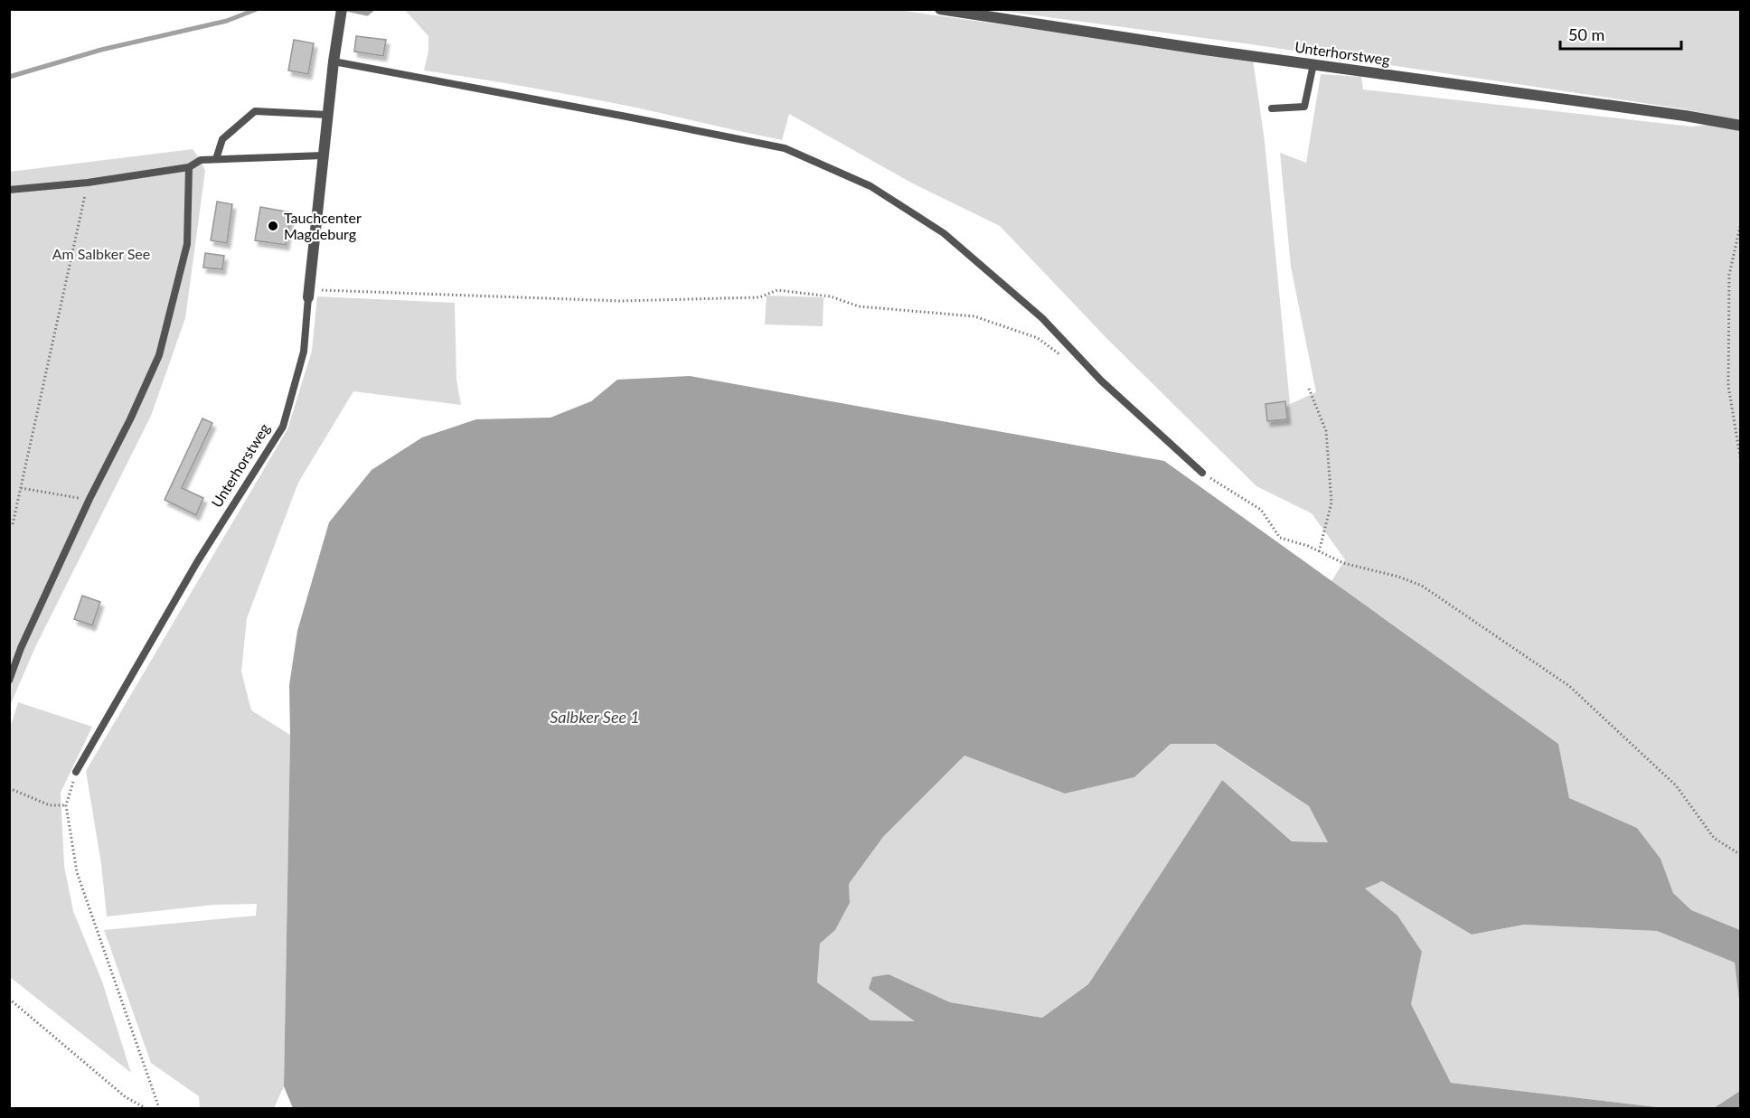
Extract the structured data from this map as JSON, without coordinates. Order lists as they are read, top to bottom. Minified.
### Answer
{"streets":{"street":["Unterhorstweg"]},"water":["Salbker See 1"],"parks":["Am Salbker See"],"places":["Tauchcenter Magdeburg"],"scale_bar":"50 m"}
